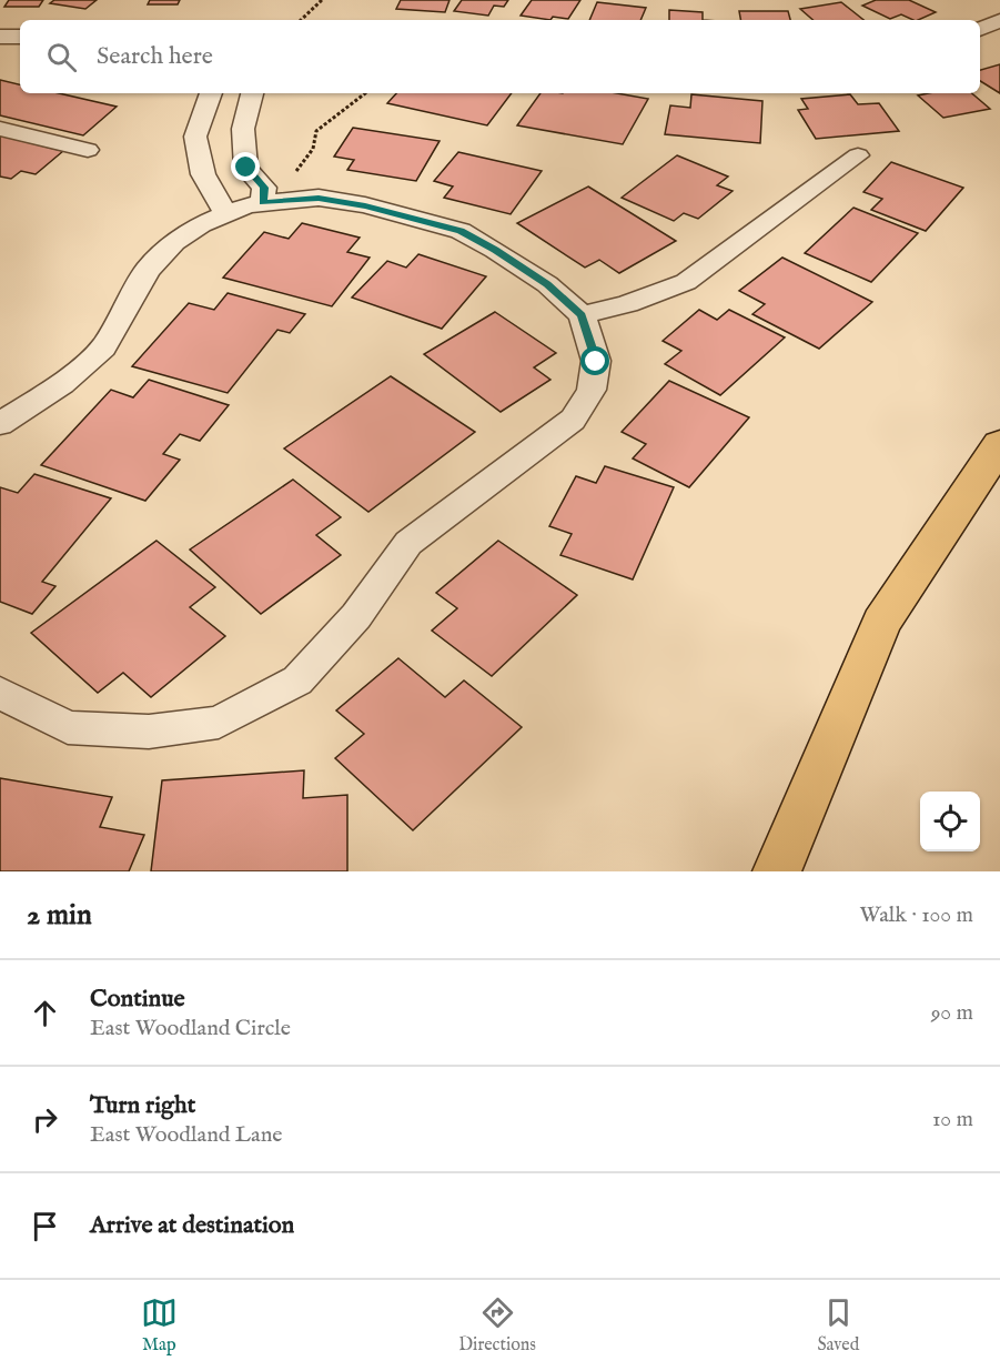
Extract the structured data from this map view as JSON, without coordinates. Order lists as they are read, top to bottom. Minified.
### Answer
{"page":{"search":"Search here","heading":["2 min","Walk · 100 m"],"list":[["Continue","East Woodland Circle","90 m"],["Turn right","East Woodland Lane","10 m"],"Arrive at destination"],"nav":["Map","Directions","Saved"]}}
